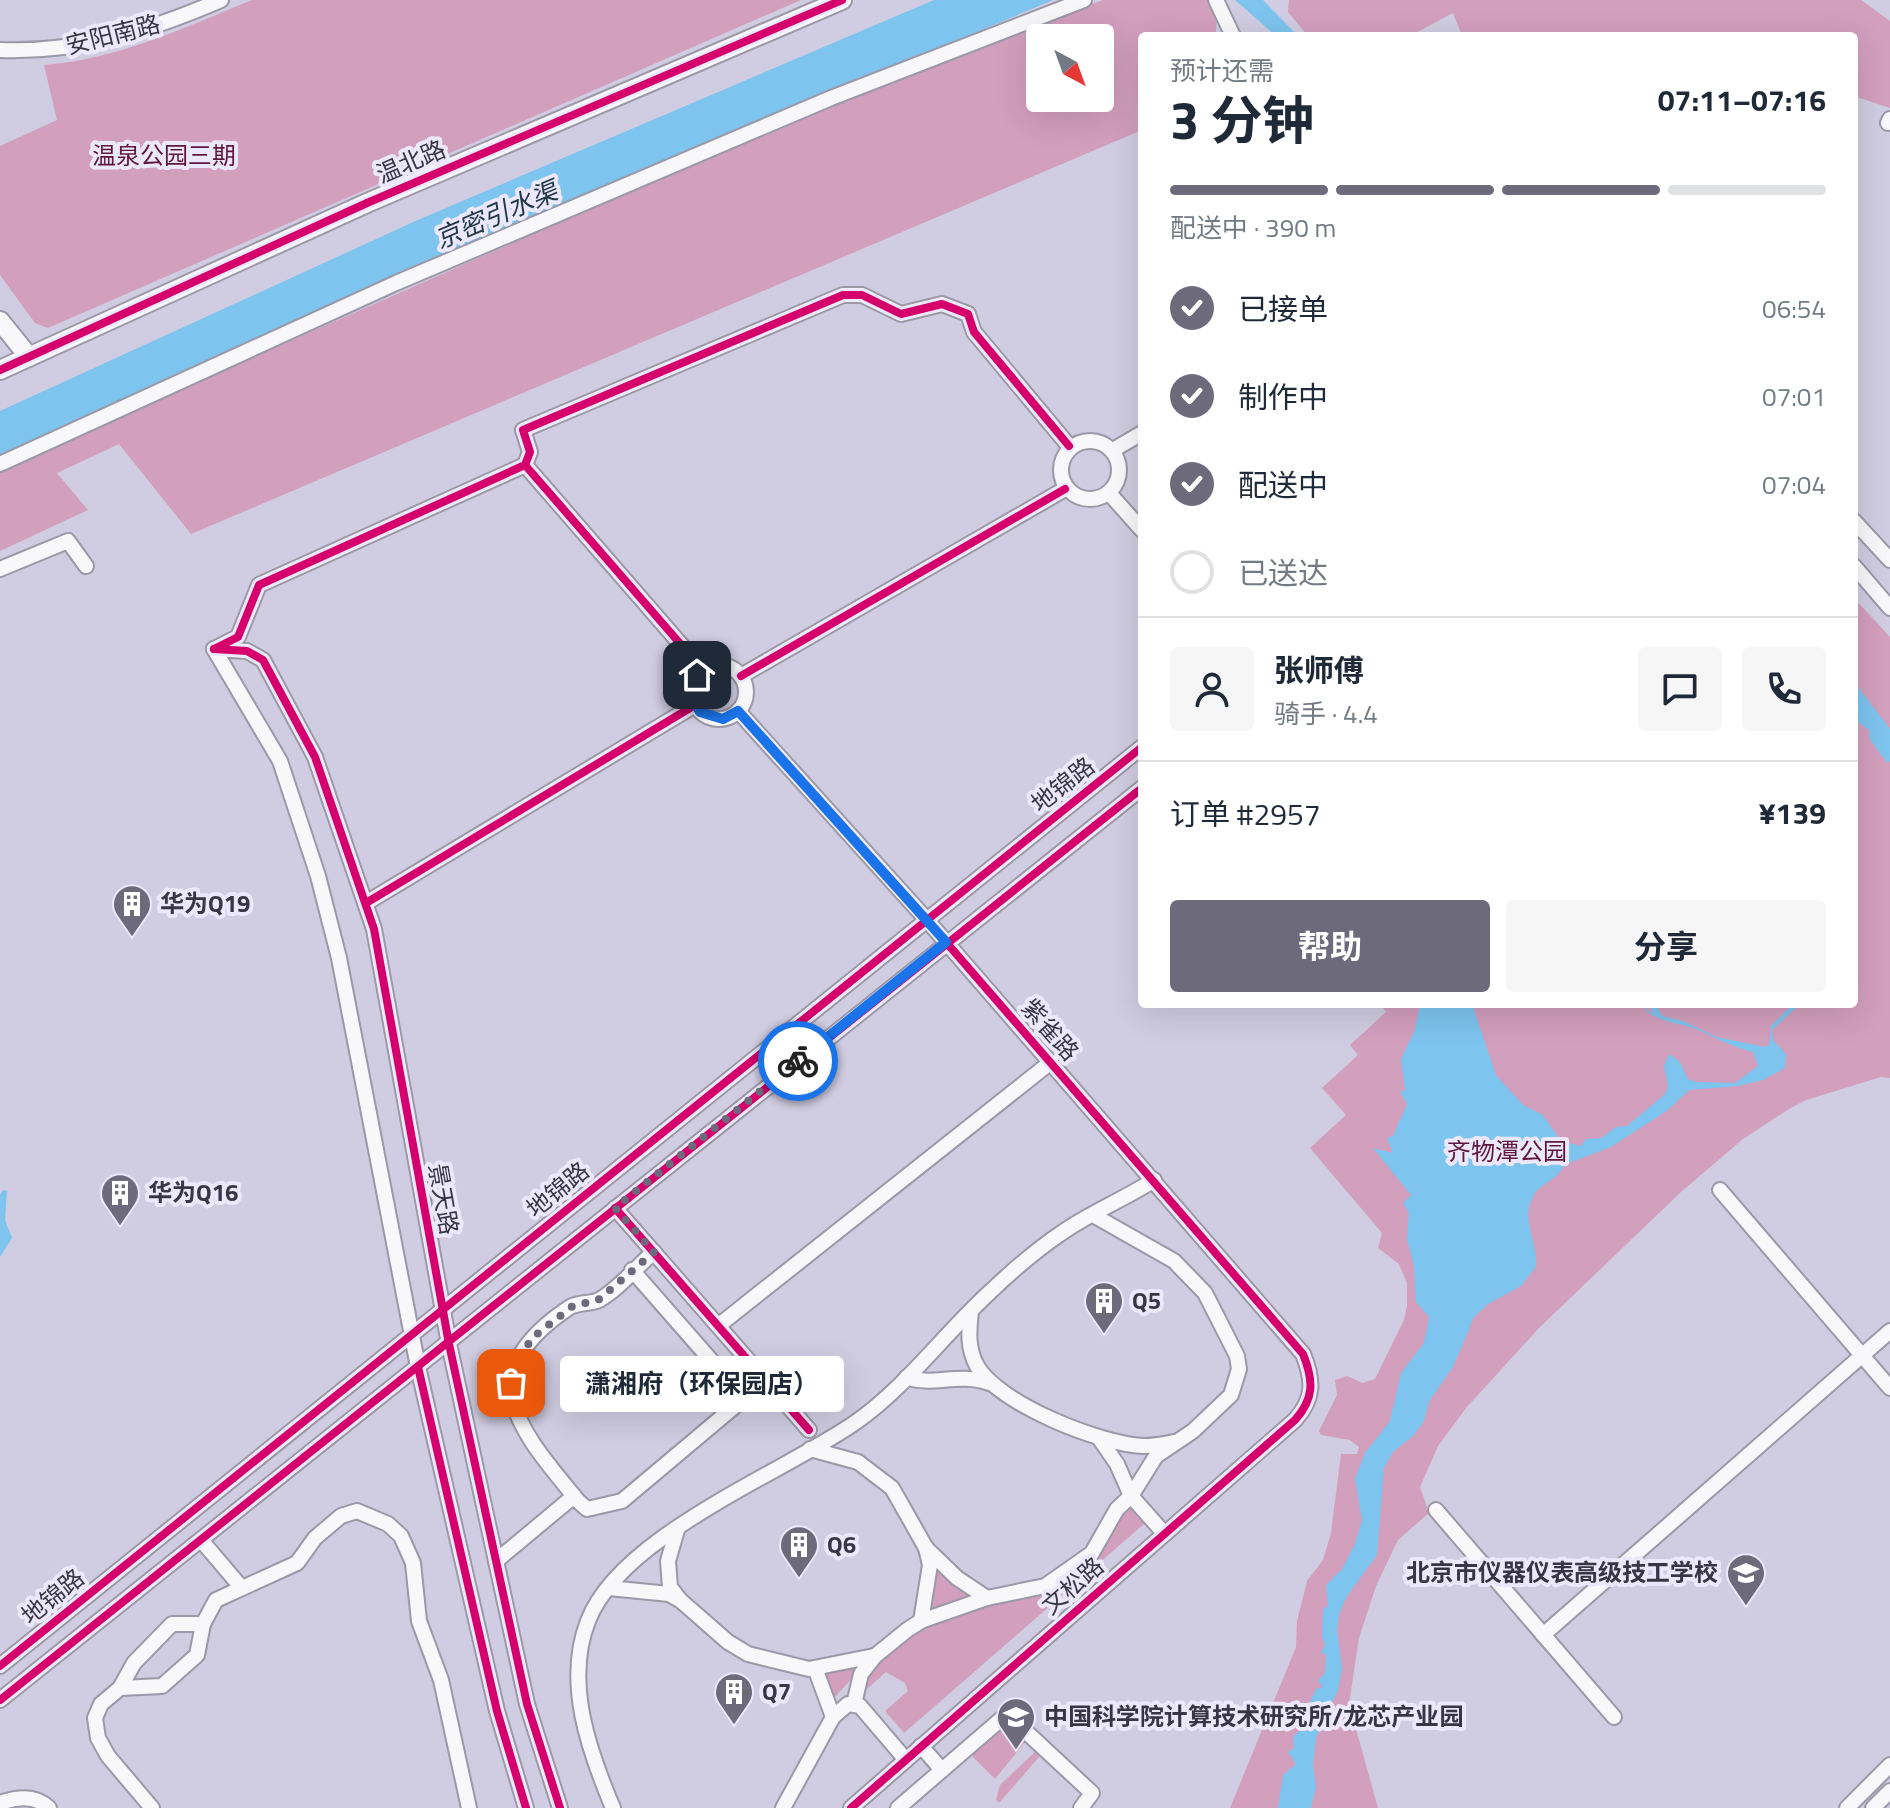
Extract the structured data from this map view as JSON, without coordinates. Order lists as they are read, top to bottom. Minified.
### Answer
{"streets":{"main road":["温北路"],"street":["安阳南路","地锦路","紫雀路","景天路","文松路"]},"crossings":[["地锦路","紫雀路"],["地锦路","景天路"],["紫雀路","文松路"]],"water":["京密引水渠"],"parks":["温泉公园三期","齐物潭公园"],"places":{"building":["华为Q19","华为Q16","Q5","Q6","Q7"],"other":["潇湘府（环保园店）"],"school or university":["北京市仪器仪表高级技工学校","中国科学院计算技术研究所/龙芯产业园"]},"north":"bottom right","page":{"heading":["3 分钟","预计还需","07:11–07:16"],"panel":["张师傅","骑手 · 4.4","订单 #2957","¥139"],"bar":"配送中 · 390 m","list":[["已接单","06:54"],["制作中","07:01"],["配送中","07:04"],"已送达"],"buttons":["帮助","分享"],"bubble":"潇湘府（环保园店）"}}
